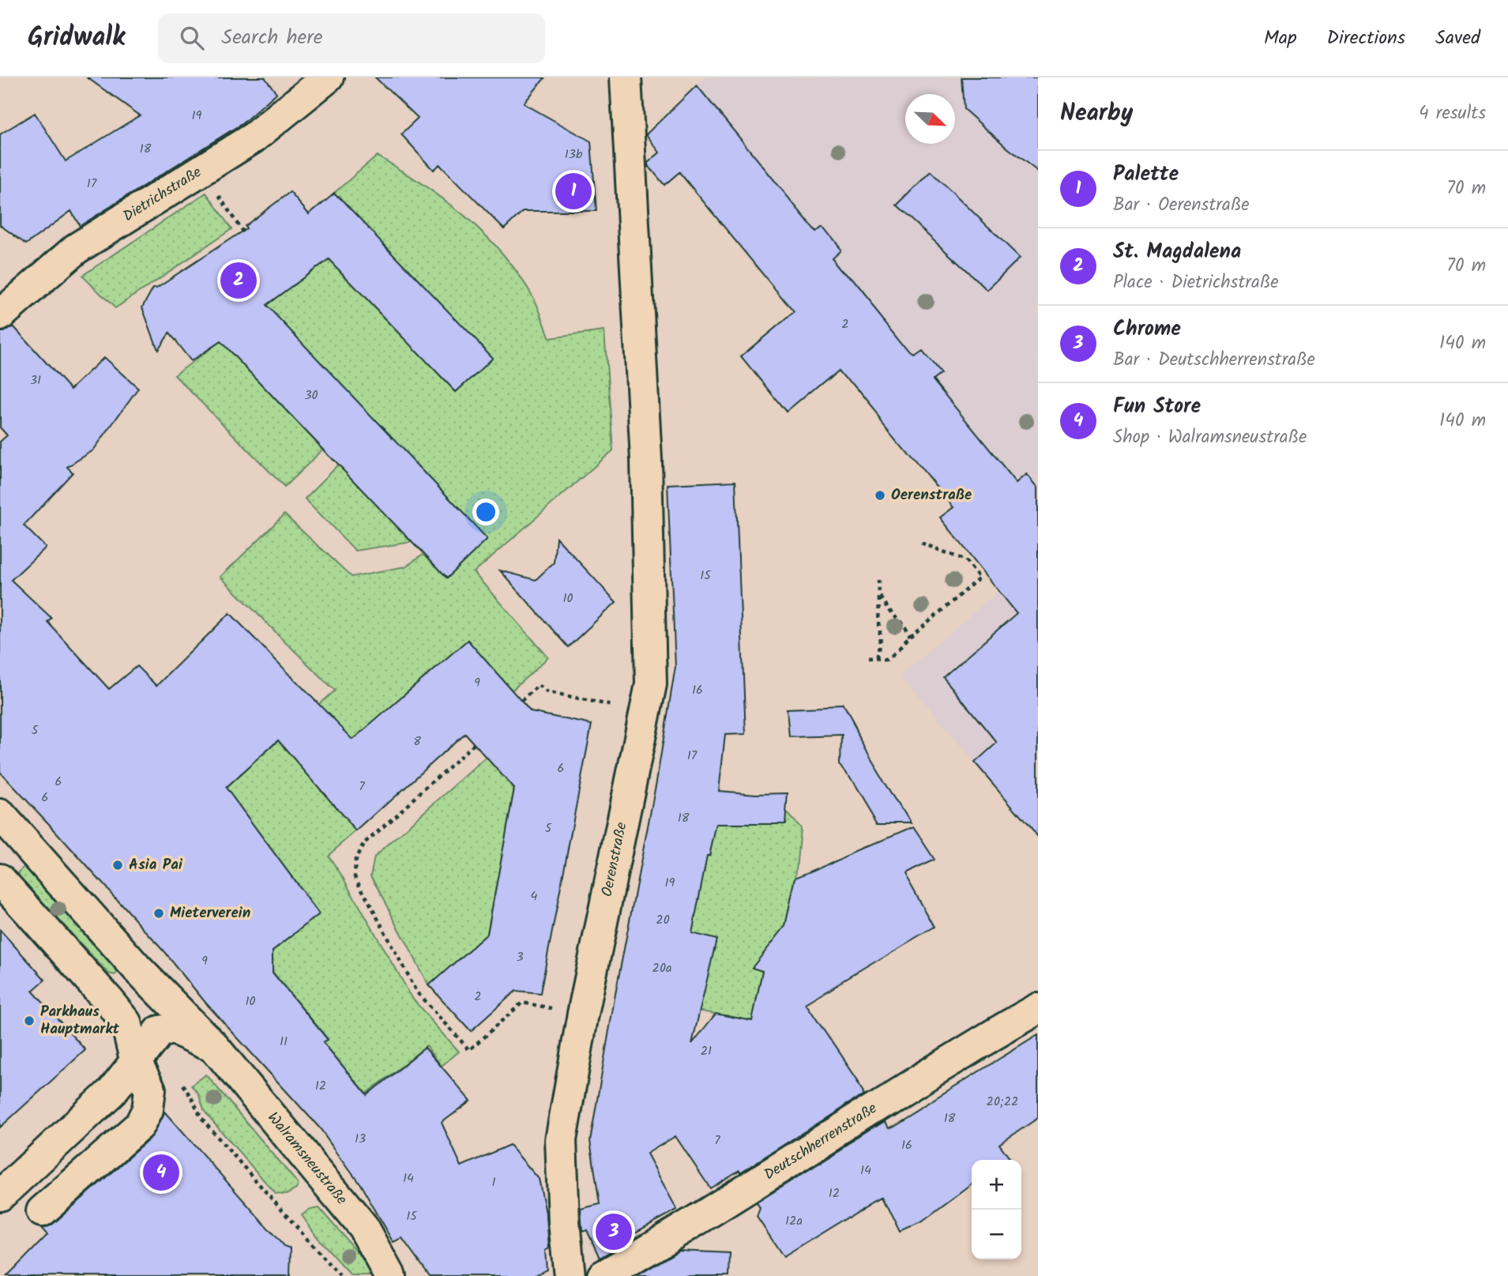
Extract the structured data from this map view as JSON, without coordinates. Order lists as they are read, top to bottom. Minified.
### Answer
{"streets":{"street":["Dietrichstraße","Oerenstraße","Deutschherrenstraße","Walramsneustraße"]},"places":["Oerenstraße","Asia Pai","Mieterverein","Parkhaus Hauptmarkt"],"house_numbers":["19","18","13b","17","2","31","30","15","10","9","16","5","8","17","6","6","7","6","18","5","19","4","20","3","9","20a","2","10","11","21","12","20;22","18","13","7","16","14","14","1","12","15","12a"],"north":"bottom right","page":{"header":"Gridwalk","search":"Search here","nav":["Map","Directions","Saved"],"heading":["Nearby","4 results"],"list":[{"mark":"1","name":"Palette","note":"Bar · Oerenstraße","value":"70 m"},{"mark":"2","name":"St. Magdalena","note":"Place · Dietrichstraße","value":"70 m"},{"mark":"3","name":"Chrome","note":"Bar · Deutschherrenstraße","value":"140 m"},{"mark":"4","name":"Fun Store","note":"Shop · Walramsneustraße","value":"140 m"}],"pins":["1","2","4","3"],"map_buttons":["+","−"]}}
